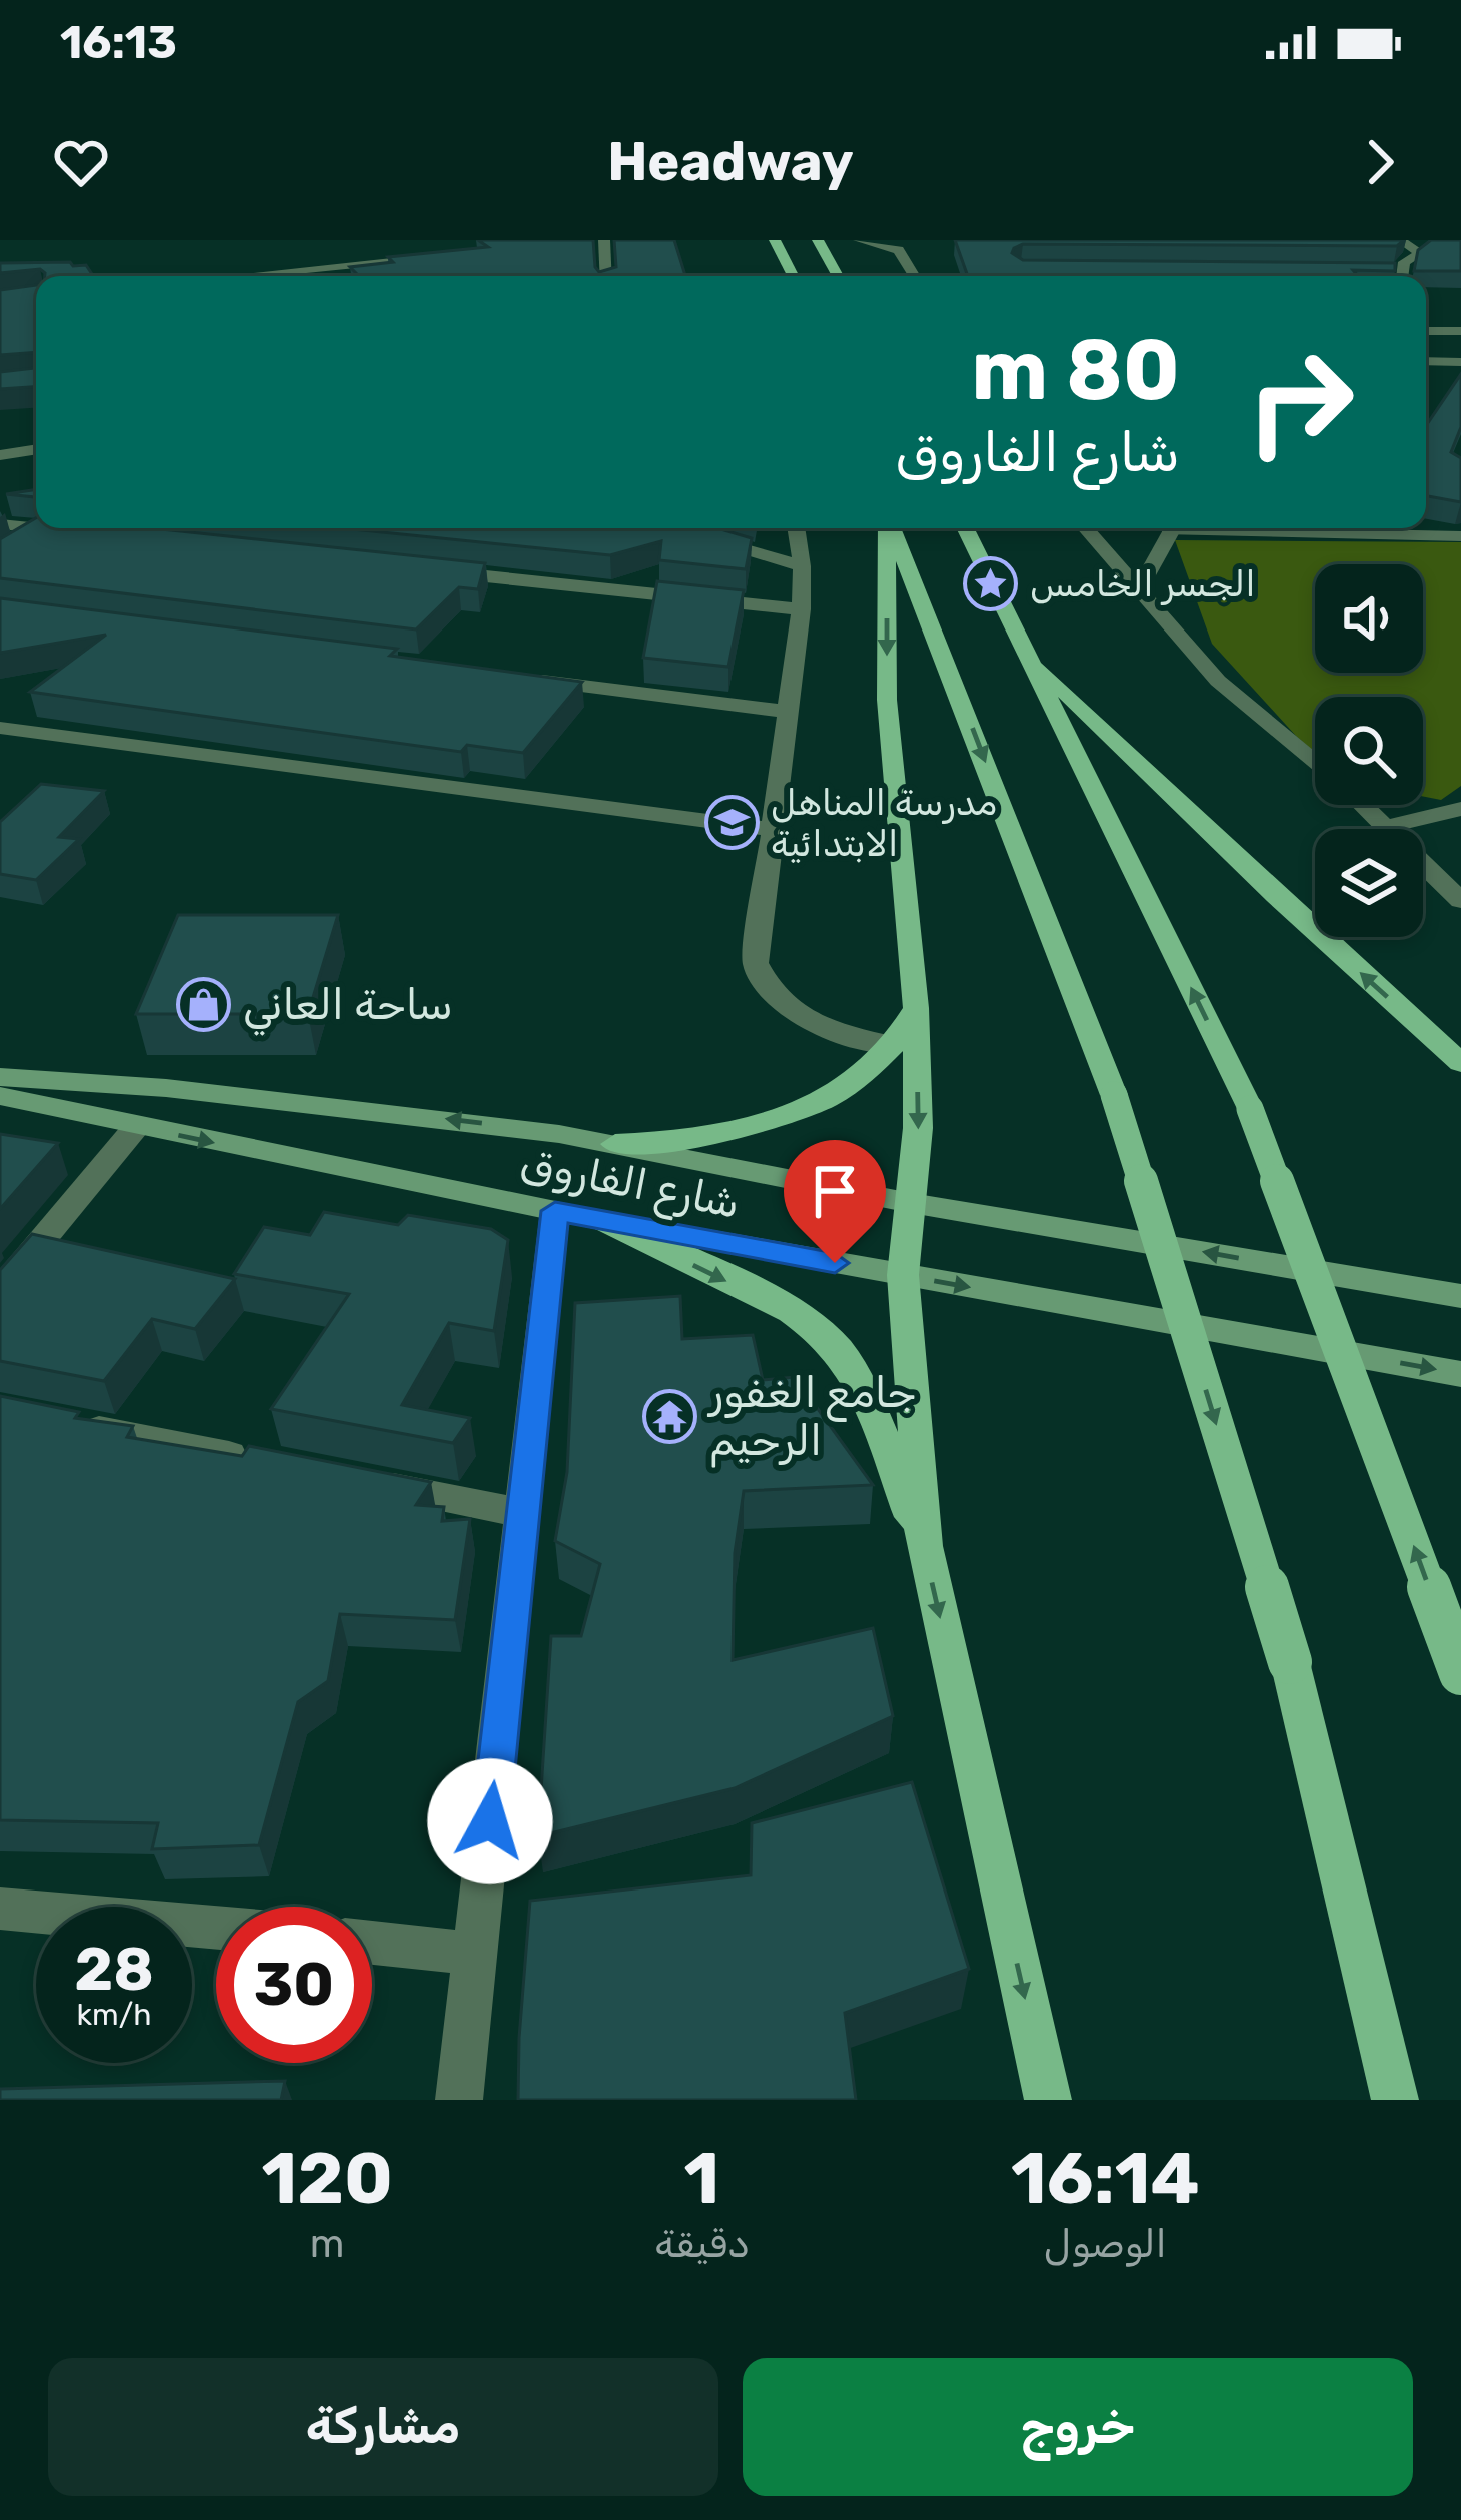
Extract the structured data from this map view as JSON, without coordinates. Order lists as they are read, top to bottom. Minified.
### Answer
{"streets":{"main road":["شارع الفاروق"]},"places":{"place":["الجسر الخامس"],"school or university":["مدرسة المناهل الابتدائية"],"shop":["ساحة العاني"],"temple":["جامع الغفور الرحيم"]},"page":{"status":"16:13","header":"Headway","turn":["80 m","شارع الفاروق"],"speed":"28 km/h","limit":"30","eta":["16:14","الوصول","1","دقيقة","120","m"],"buttons":["خروج","مشاركة"]}}
